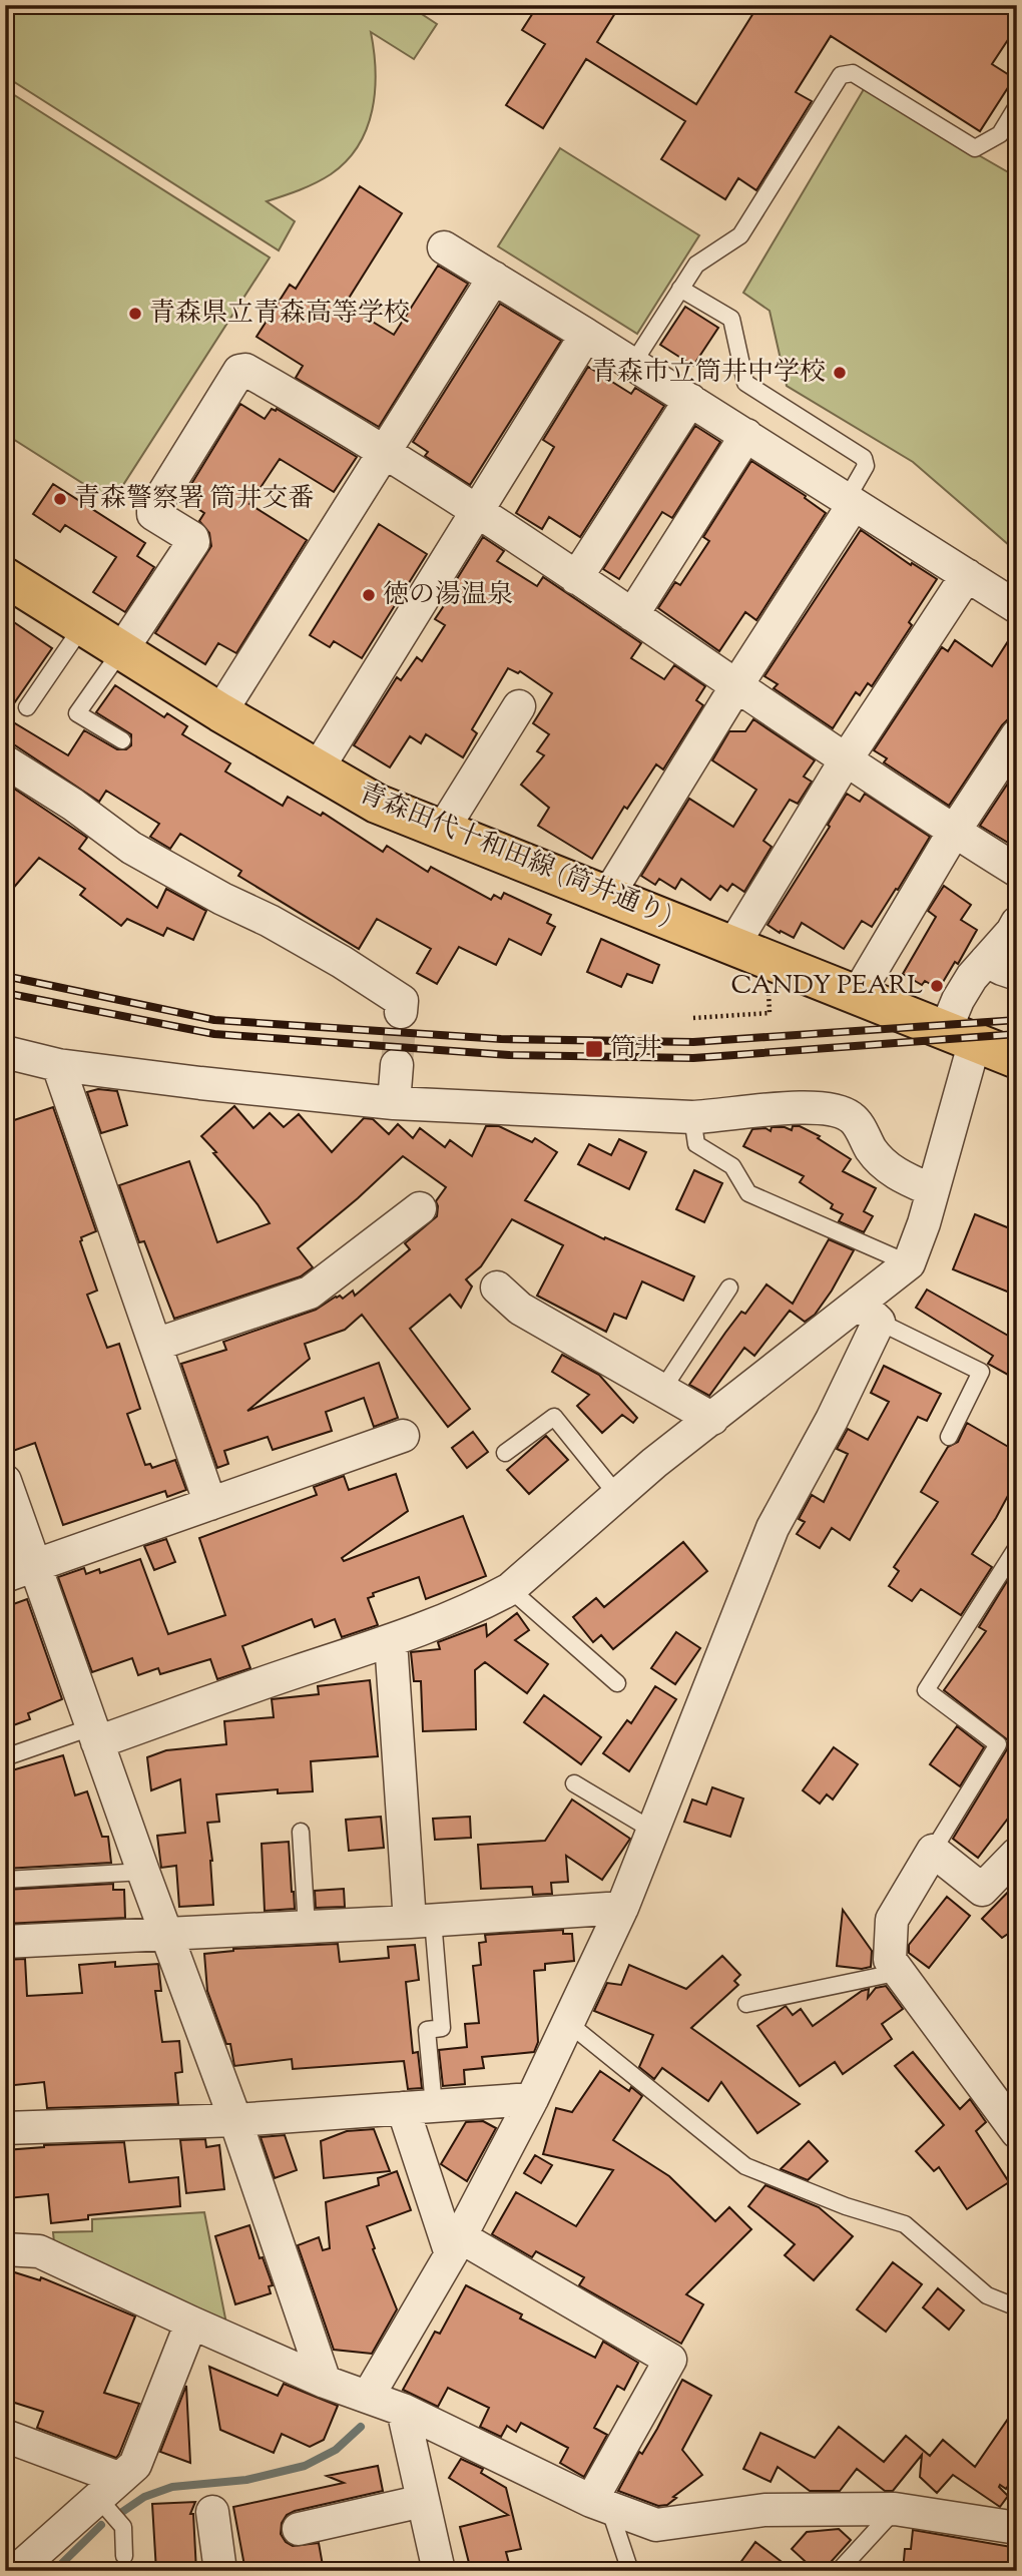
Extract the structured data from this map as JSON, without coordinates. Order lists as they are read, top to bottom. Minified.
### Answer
{"streets":{"main road":["青森田代十和田線 (筒井通り)"]},"places":{"other":["青森県立青森高等学校","青森市立筒井中学校","青森警察署 筒井交番","徳の湯温泉","CANDY PEARL"],"transit":["筒井"]}}
